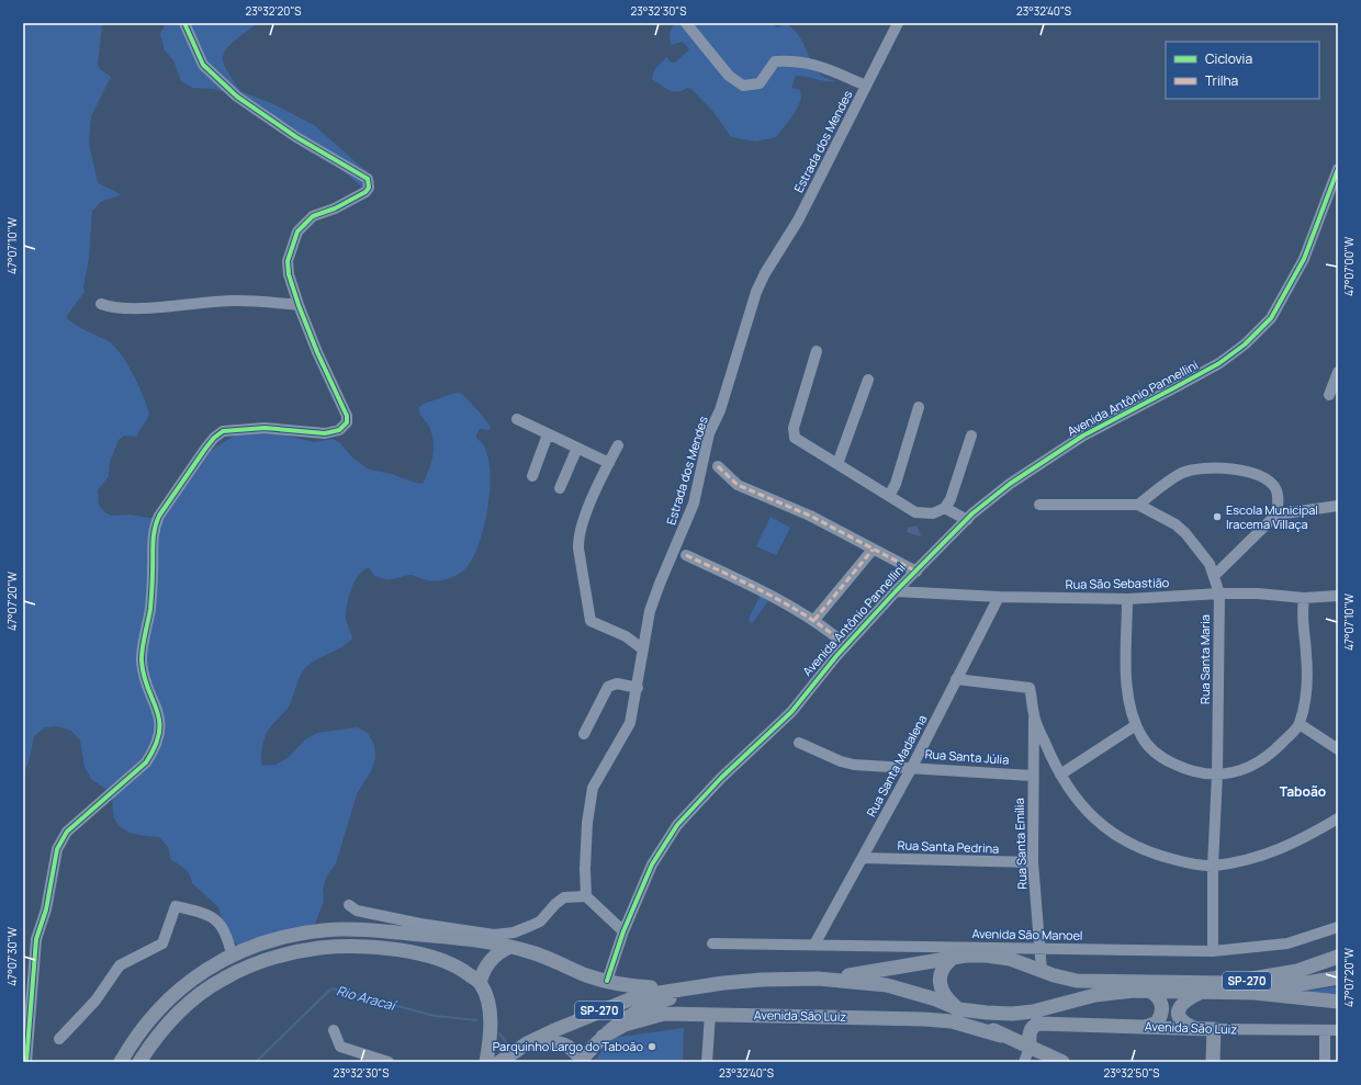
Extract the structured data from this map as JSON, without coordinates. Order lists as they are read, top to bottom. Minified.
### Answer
{"streets":{"main road":["SP-270","Avenida São Luiz"],"street":["Estrada dos Mendes","Avenida Antônio Pannellini","Rua São Sebastião","Rua Santa Maria","Rua Santa Júlia","Rua Santa Madalena","Rua Santa Emília","Rua Santa Pedrina","Avenida São Manoel"]},"crossings":[["Avenida Antônio Pannellini","Rua São Sebastião"],["Rua São Sebastião","Rua Santa Maria"],["Rua São Sebastião","Rua Santa Madalena"],["Rua Santa Maria","Avenida São Manoel"],["Rua Santa Júlia","Rua Santa Madalena"],["Rua Santa Júlia","Rua Santa Emília"],["Rua Santa Madalena","Rua Santa Pedrina"],["Rua Santa Madalena","Avenida São Manoel"],["Rua Santa Emília","Rua Santa Pedrina"],["Rua Santa Emília","Avenida São Manoel"],["Rua Santa Emília","SP-270"]],"districts":["Taboão"],"water":["Rio Aracaí"],"places":["Escola Municipal Iracema Villaça","Parquinho Largo do Taboão"],"legend":["Ciclovia","Trilha"],"coordinates":["23°32'20\"S","23°32'30\"S","23°32'40\"S","47°07'10\"W","47°07'00\"W","47°07'20\"W","47°07'30\"W","23°32'50\"S"]}
